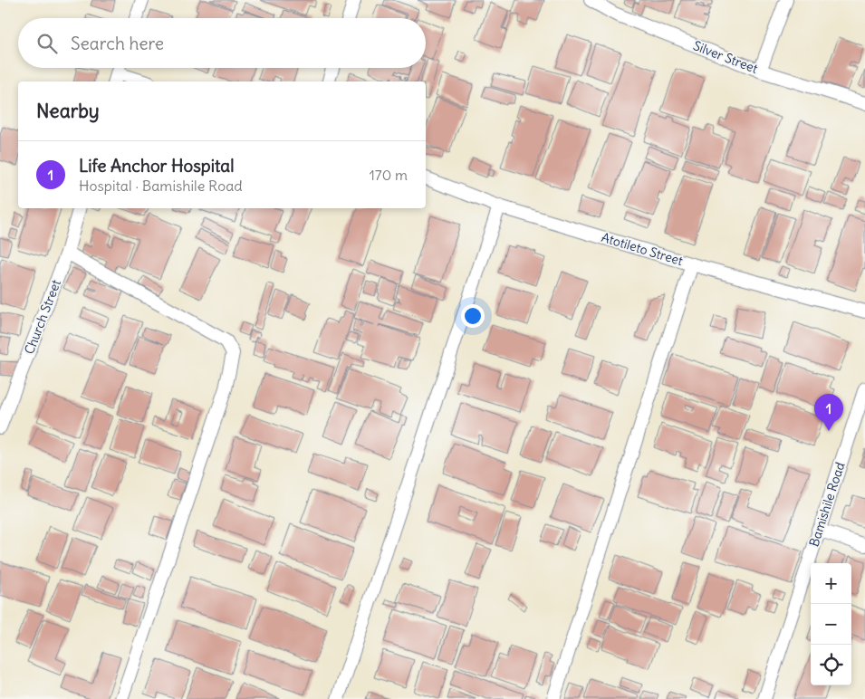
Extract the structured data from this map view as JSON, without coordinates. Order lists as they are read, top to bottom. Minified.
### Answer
{"streets":{"street":["Silver Street","Atotileto Street","Church Street","Bamishile Road"]},"page":{"search":"Search here","heading":"Nearby","list":[{"mark":"1","name":"Life Anchor Hospital","note":"Hospital · Bamishile Road","value":"170 m"}],"pins":"1","map_buttons":["+","−"]}}
